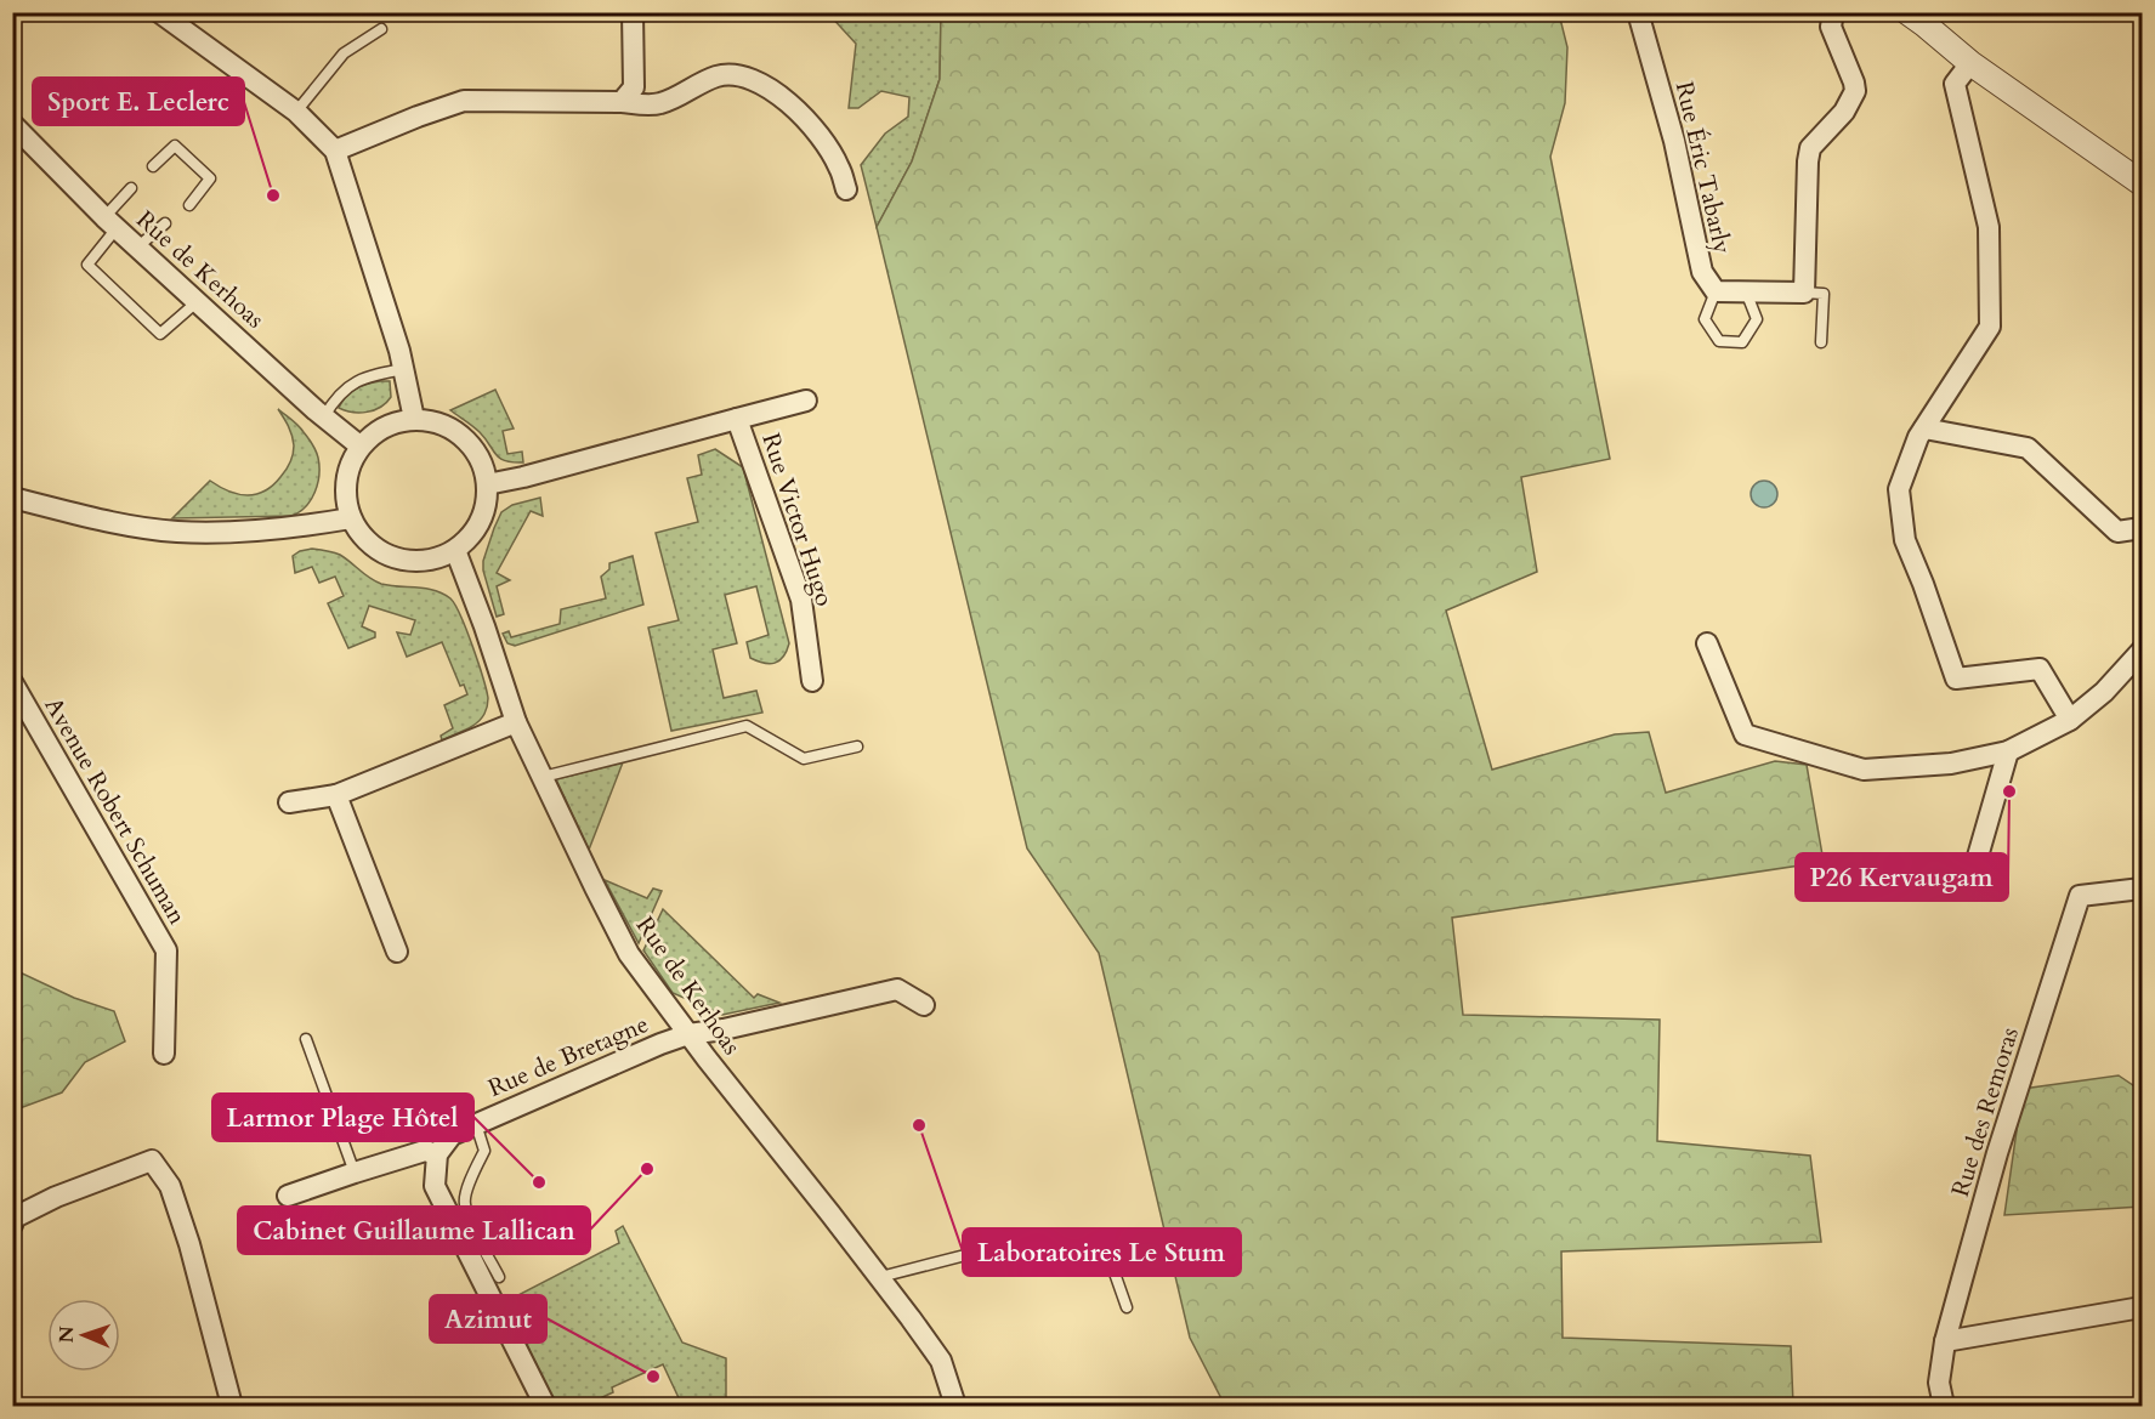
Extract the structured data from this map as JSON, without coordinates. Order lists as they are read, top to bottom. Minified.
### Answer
{"streets":{"street":["Rue Éric Tabarly","Rue de Kerhoas","Rue Victor Hugo","Avenue Robert Schuman","Rue de Bretagne","Rue des Remoras"]},"crossings":[["Rue de Kerhoas","Rue Victor Hugo"],["Rue de Kerhoas","Rue de Bretagne"]],"places":["Sport E. Leclerc","P26 Kervaugam","Laboratoires Le Stum","Cabinet Guillaume Lallican","Larmor Plage Hôtel","Azimut"],"north":"left"}
